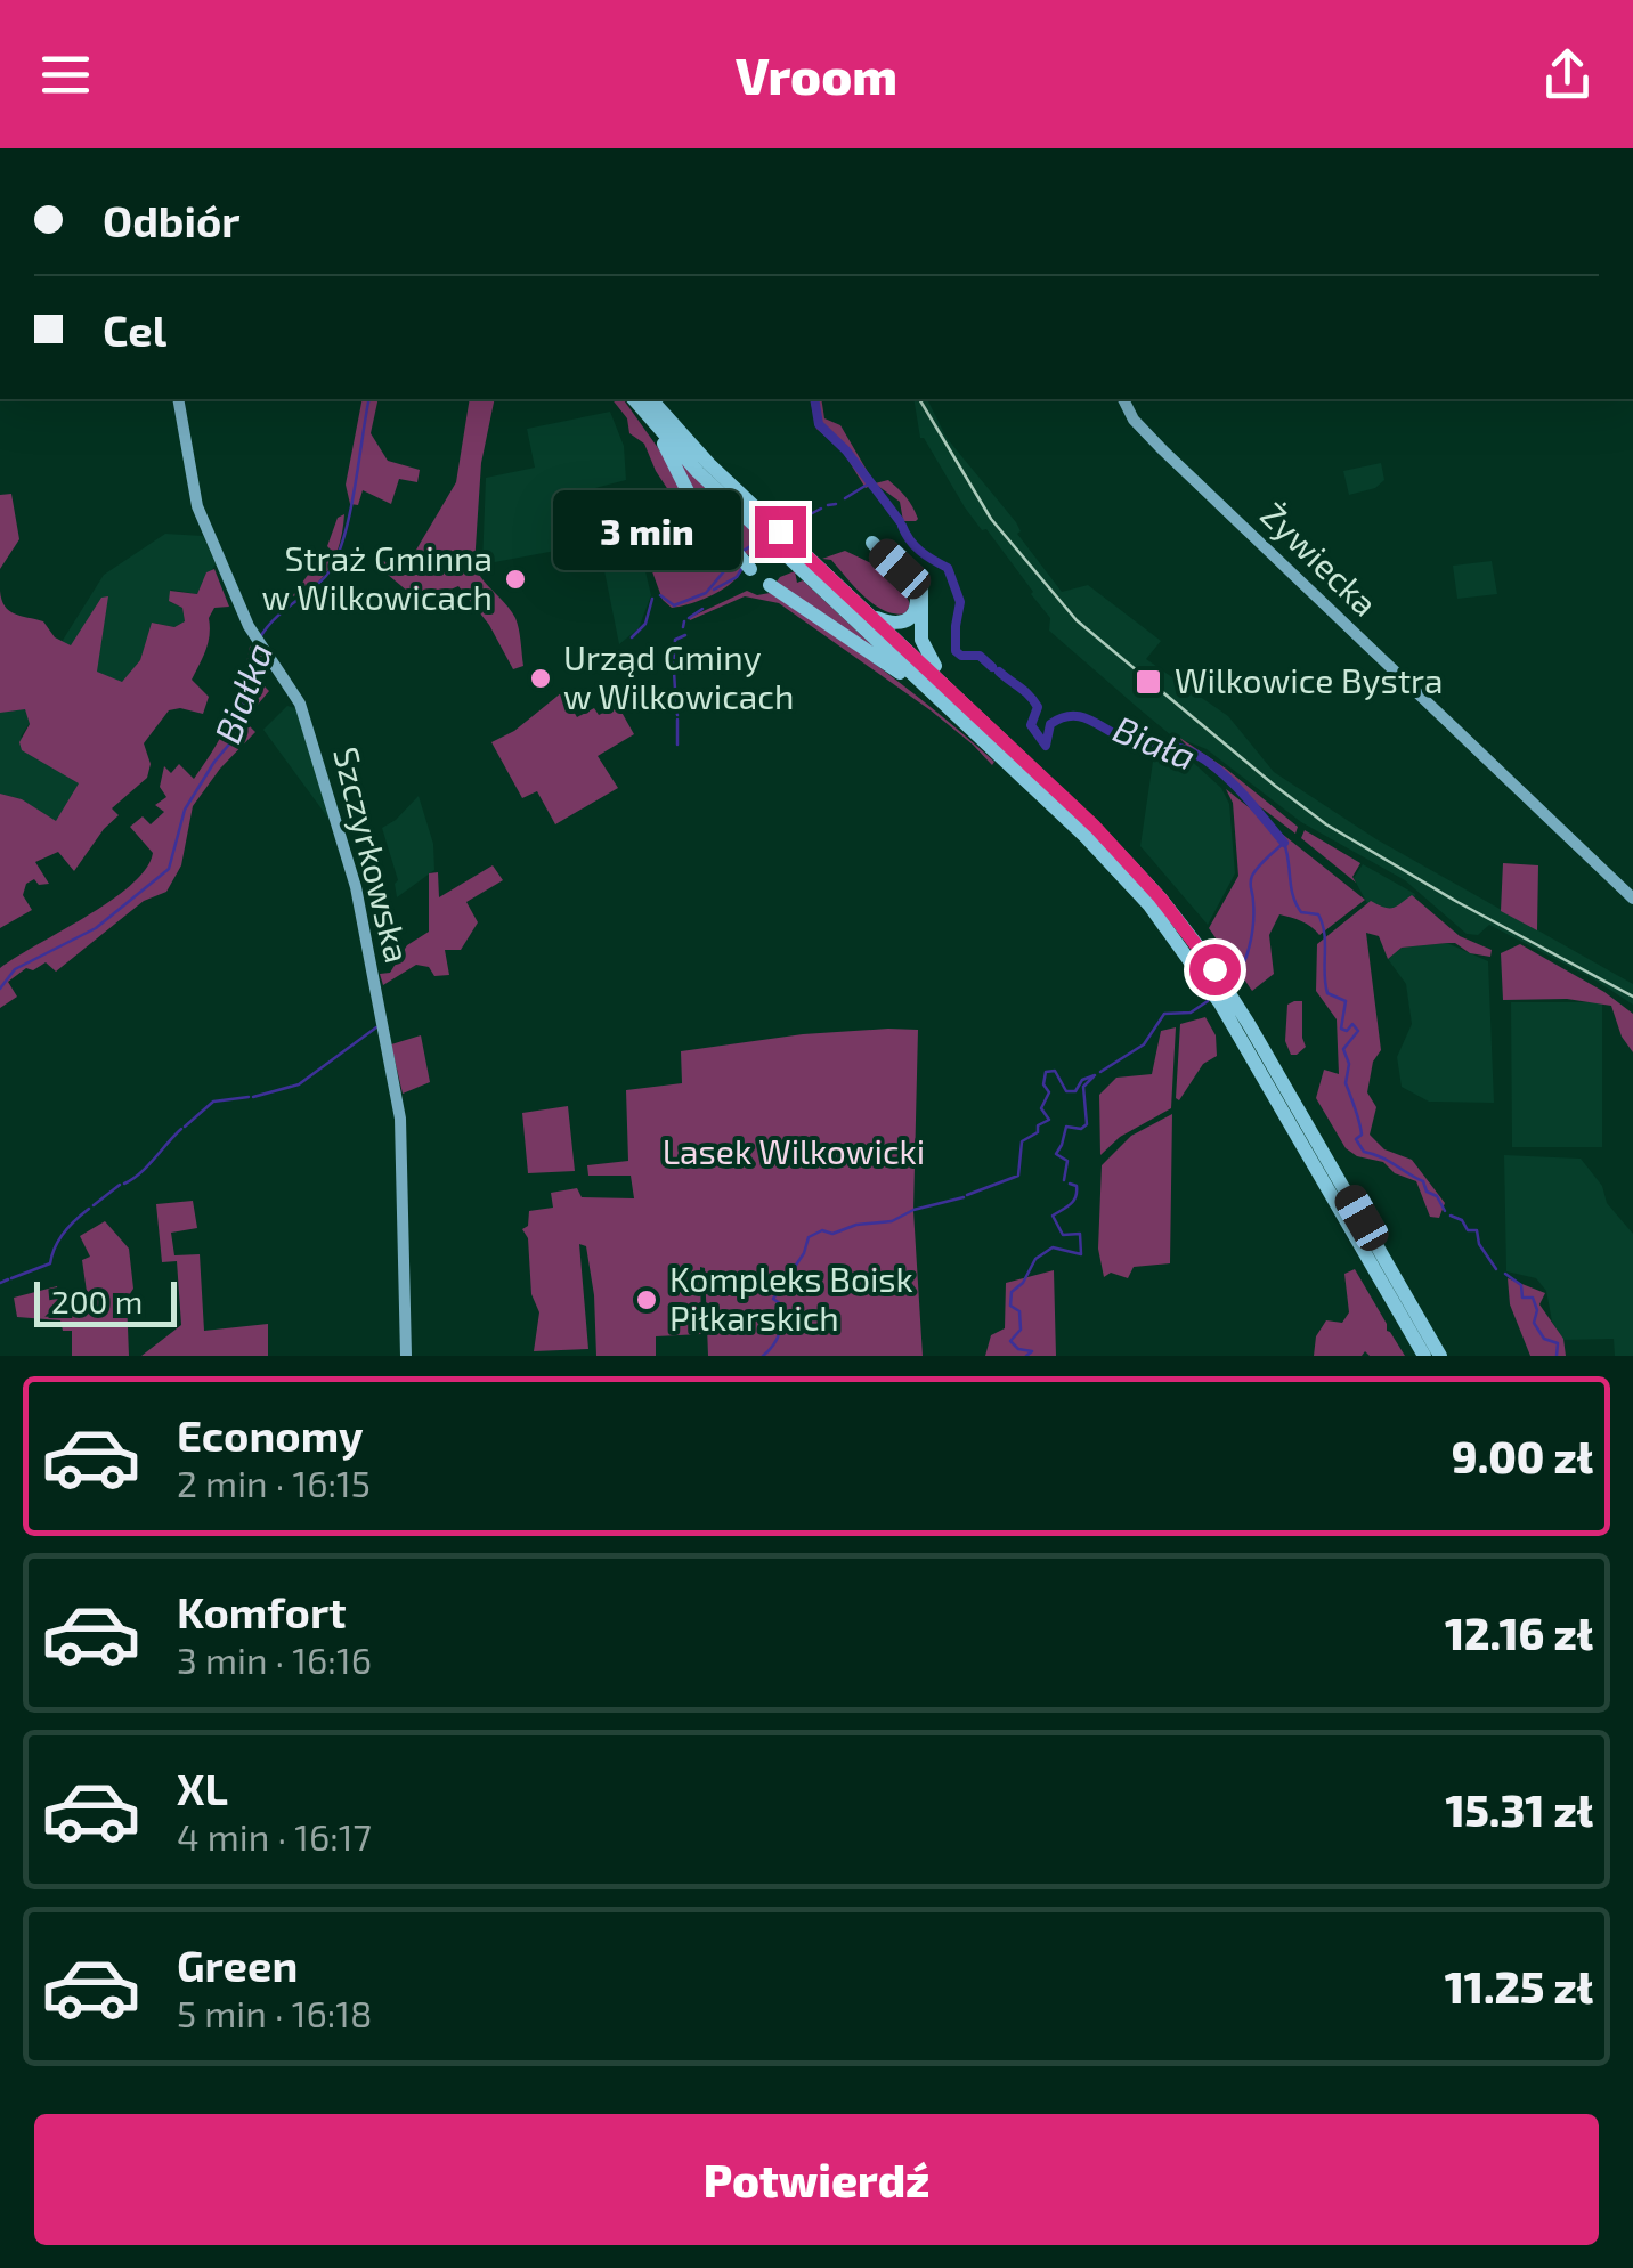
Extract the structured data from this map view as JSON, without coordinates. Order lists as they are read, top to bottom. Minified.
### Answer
{"streets":{"main road":["Żywiecka","Szczyrkowska"]},"water":["Białka","Biała"],"parks":["Lasek Wilkowicki"],"places":{"other":["Straż Gminna w Wilkowicach","Urząd Gminy w Wilkowicach","Kompleks Boisk Piłkarskich"],"transit":["Wilkowice Bystra"]},"scale_bar":"200 m","page":{"header":"Vroom","banner":["Odbiór","Cel"],"bubble":"3 min","scale":"200 m","list":[{"name":"Economy","note":"2 min · 16:15","value":"9.00 zł"},{"name":"Komfort","note":"3 min · 16:16","value":"12.16 zł"},{"name":"XL","note":"4 min · 16:17","value":"15.31 zł"},{"name":"Green","note":"5 min · 16:18","value":"11.25 zł"}],"buttons":"Potwierdź"}}
